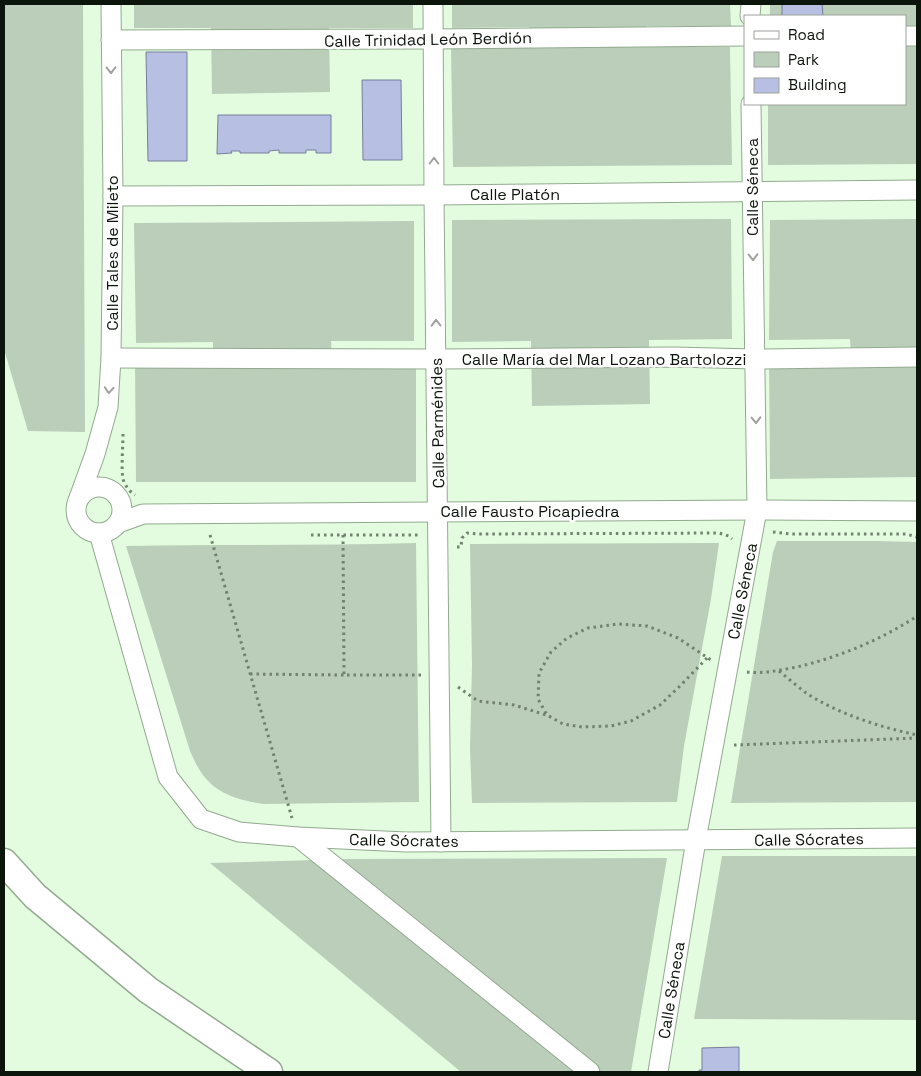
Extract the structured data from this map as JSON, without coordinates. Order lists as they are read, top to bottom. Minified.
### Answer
{"streets":{"street":["Calle Trinidad León Berdión","Calle Séneca","Calle Platón","Calle Tales de Mileto","Calle María del Mar Lozano Bartolozzi","Calle Parménides","Calle Fausto Picapiedra","Calle Sócrates"]},"crossings":[["Calle Trinidad León Berdión","Calle Tales de Mileto"],["Calle Trinidad León Berdión","Calle Parménides"],["Calle Séneca","Calle Platón"],["Calle Séneca","Calle María del Mar Lozano Bartolozzi"],["Calle Séneca","Calle Fausto Picapiedra"],["Calle Séneca","Calle Sócrates"],["Calle Platón","Calle Tales de Mileto"],["Calle Platón","Calle Parménides"],["Calle Tales de Mileto","Calle María del Mar Lozano Bartolozzi"],["Calle Tales de Mileto","Calle Fausto Picapiedra"],["Calle Tales de Mileto","Calle Sócrates"],["Calle María del Mar Lozano Bartolozzi","Calle Parménides"],["Calle Parménides","Calle Fausto Picapiedra"],["Calle Parménides","Calle Sócrates"],["Calle Fausto Picapiedra","Calle Sócrates"]],"one_way":["Calle Tales de Mileto","Calle Parménides"],"legend":["Road","Park","Building"]}
